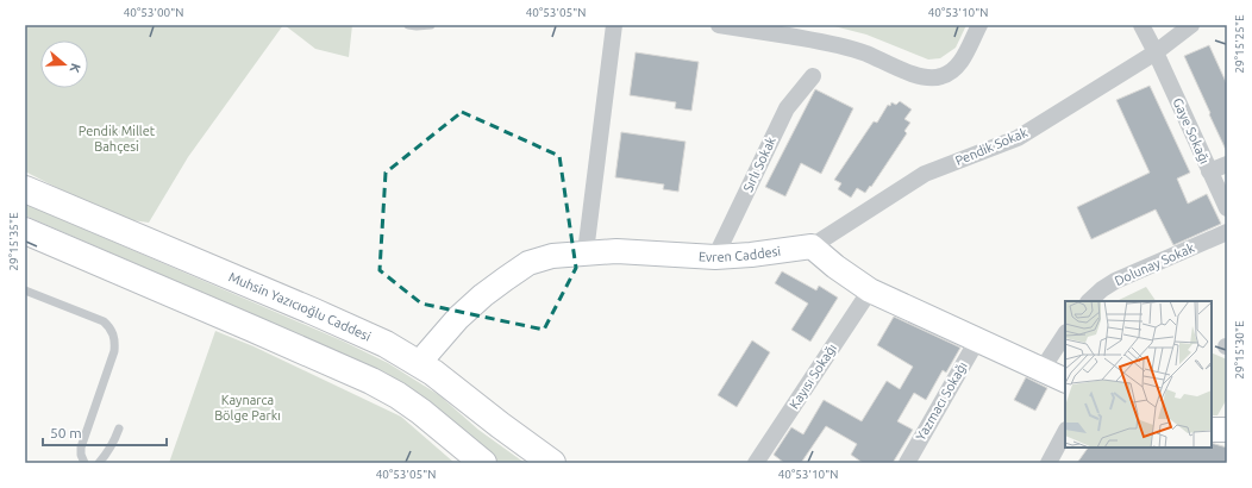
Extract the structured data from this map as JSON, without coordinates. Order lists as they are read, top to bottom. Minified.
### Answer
{"streets":{"main road":["Muhsin Yazıcıoğlu Caddesi"],"street":["Gaye Sokağı","Pendik Sokak","Sırlı Sokak","Evren Caddesi","Dolunay Sokak","Kayısı Sokağı","Yazmacı Sokağı"]},"crossings":[["Gaye Sokağı","Pendik Sokak"],["Pendik Sokak","Evren Caddesi"],["Sırlı Sokak","Evren Caddesi"],["Evren Caddesi","Muhsin Yazıcıoğlu Caddesi"]],"parks":["Pendik Millet Bahçesi","Kaynarca Bölge Parkı"],"scale_bar":"50 m","north":"right","coordinates":["40°53'00\"N","40°53'05\"N","40°53'10\"N","29°15'25\"E","29°15'35\"E","29°15'30\"E"]}
